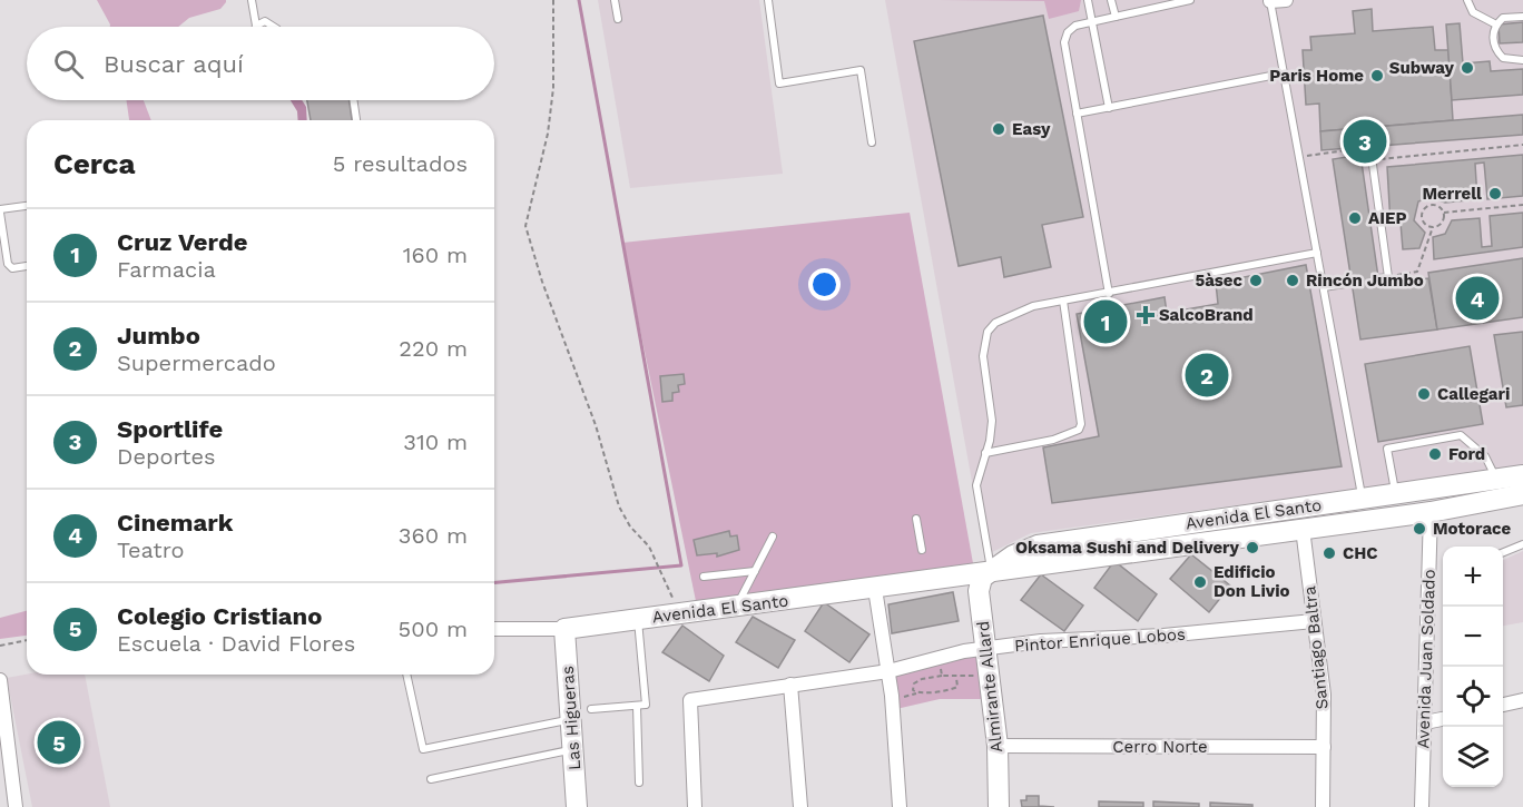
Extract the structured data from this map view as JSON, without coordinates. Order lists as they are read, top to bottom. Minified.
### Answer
{"streets":{"main road":["Avenida El Santo","Almirante Allard","Las Higueras"],"street":["Pintor Enrique Lobos","Santiago Baltra","Avenida Juan Soldado","Cerro Norte"]},"crossings":[["Avenida El Santo","Santiago Baltra"],["Avenida El Santo","Avenida Juan Soldado"],["Avenida El Santo","Almirante Allard"],["Avenida El Santo","Las Higueras"],["Pintor Enrique Lobos","Santiago Baltra"],["Pintor Enrique Lobos","Almirante Allard"],["Santiago Baltra","Cerro Norte"],["Almirante Allard","Cerro Norte"]],"places":{"other":["Subway","Paris Home","Easy","Merrell","AIEP","5àsec","Rincón Jumbo","Callegari","Ford","Motorace","Oksama Sushi and Delivery","CHC","Edificio Don Livio"],"health":["SalcoBrand"]},"page":{"search":"Buscar aquí","pins":["3","4","1","2","5"],"heading":["Cerca","5 resultados"],"list":[{"mark":"1","name":"Cruz Verde","note":"Farmacia","value":"160 m"},{"mark":"2","name":"Jumbo","note":"Supermercado","value":"220 m"},{"mark":"3","name":"Sportlife","note":"Deportes","value":"310 m"},{"mark":"4","name":"Cinemark","note":"Teatro","value":"360 m"},{"mark":"5","name":"Colegio Cristiano","note":"Escuela · David Flores","value":"500 m"}],"map_buttons":["+","−"]}}
